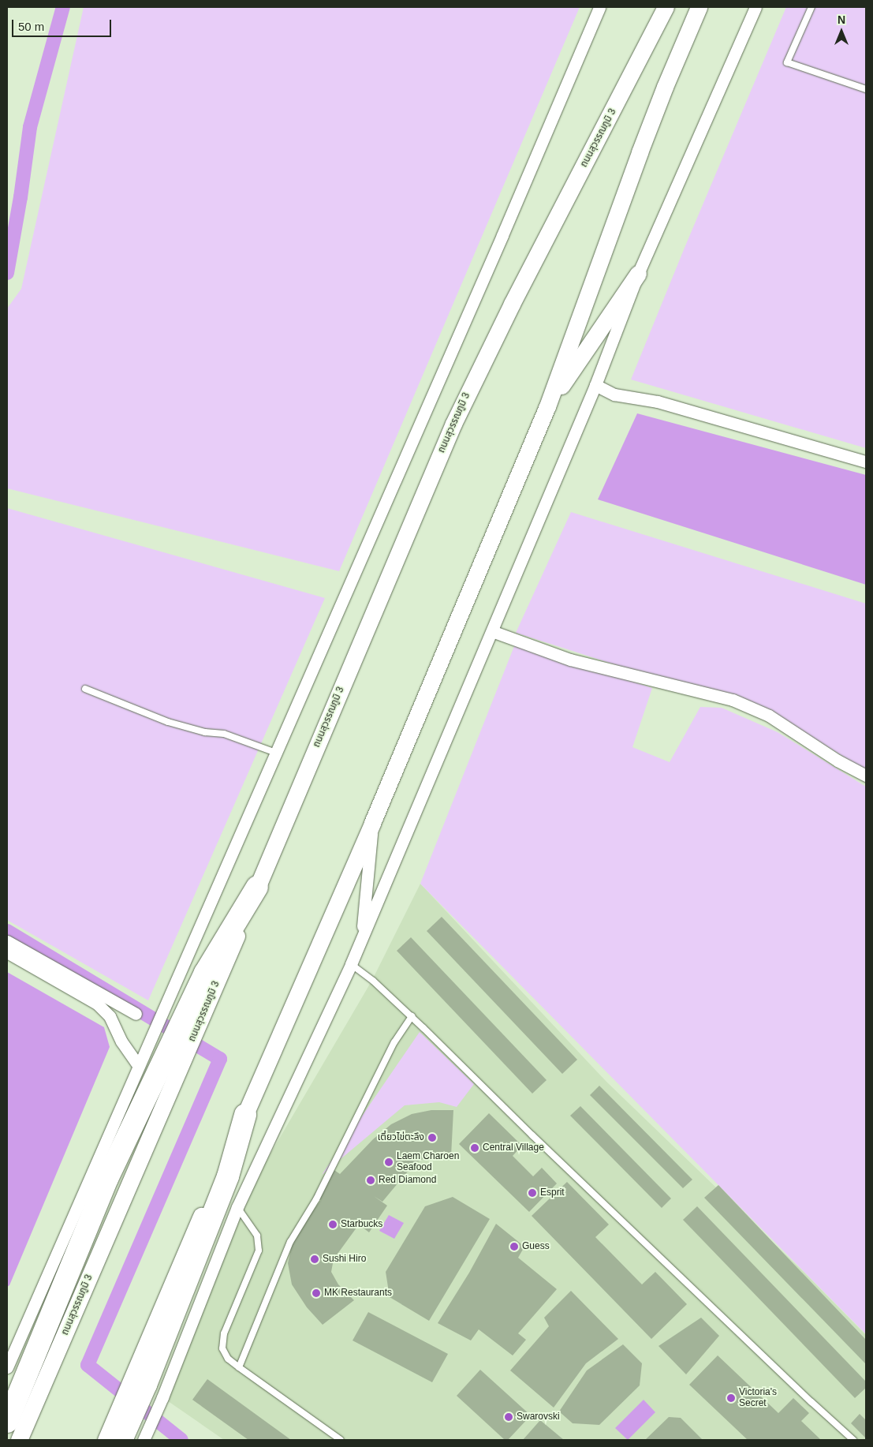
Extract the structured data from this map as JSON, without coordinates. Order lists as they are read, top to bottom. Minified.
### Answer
{"streets":{"main road":["ถนนสุวรรณภูมิ 3"]},"places":["เตี๋ยวไข่ตะลึง","Central Village","Laem Charoen Seafood","Red Diamond","Esprit","Starbucks","Guess","Sushi Hiro","MK Restaurants","Victoria's Secret","Swarovski"],"scale_bar":"50 m","north":"top"}
